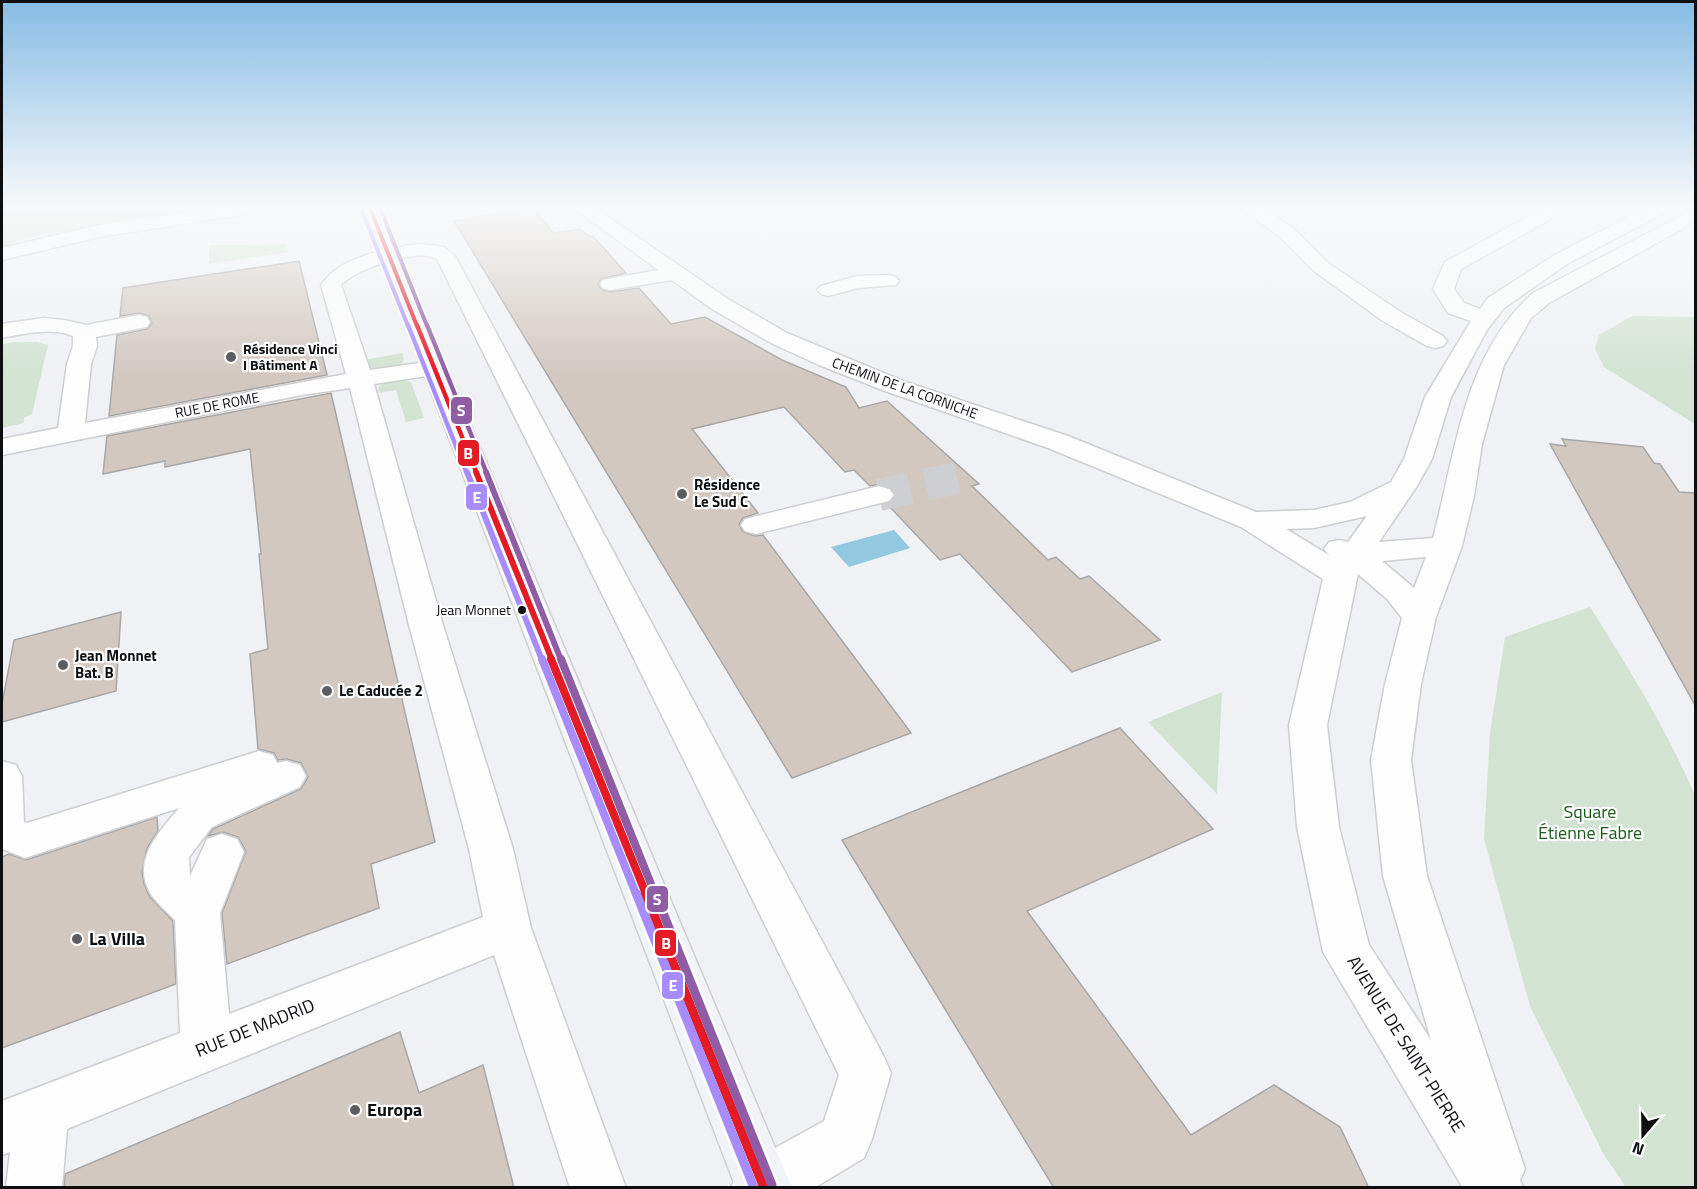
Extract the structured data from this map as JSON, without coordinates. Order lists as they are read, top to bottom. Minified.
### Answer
{"streets":{"street":["CHEMIN DE LA CORNICHE","RUE DE ROME","RUE DE MADRID","AVENUE DE SAINT-PIERRE"]},"crossings":[["CHEMIN DE LA CORNICHE","AVENUE DE SAINT-PIERRE"]],"parks":["Square Étienne Fabre"],"places":["Résidence Vinci I Bâtiment A","Résidence Le Sud C","Jean Monnet","Jean Monnet Bat. B","Le Caducée 2","La Villa","Europa"],"lines":["transit line B","transit line E","transit line S"],"north":"bottom"}
